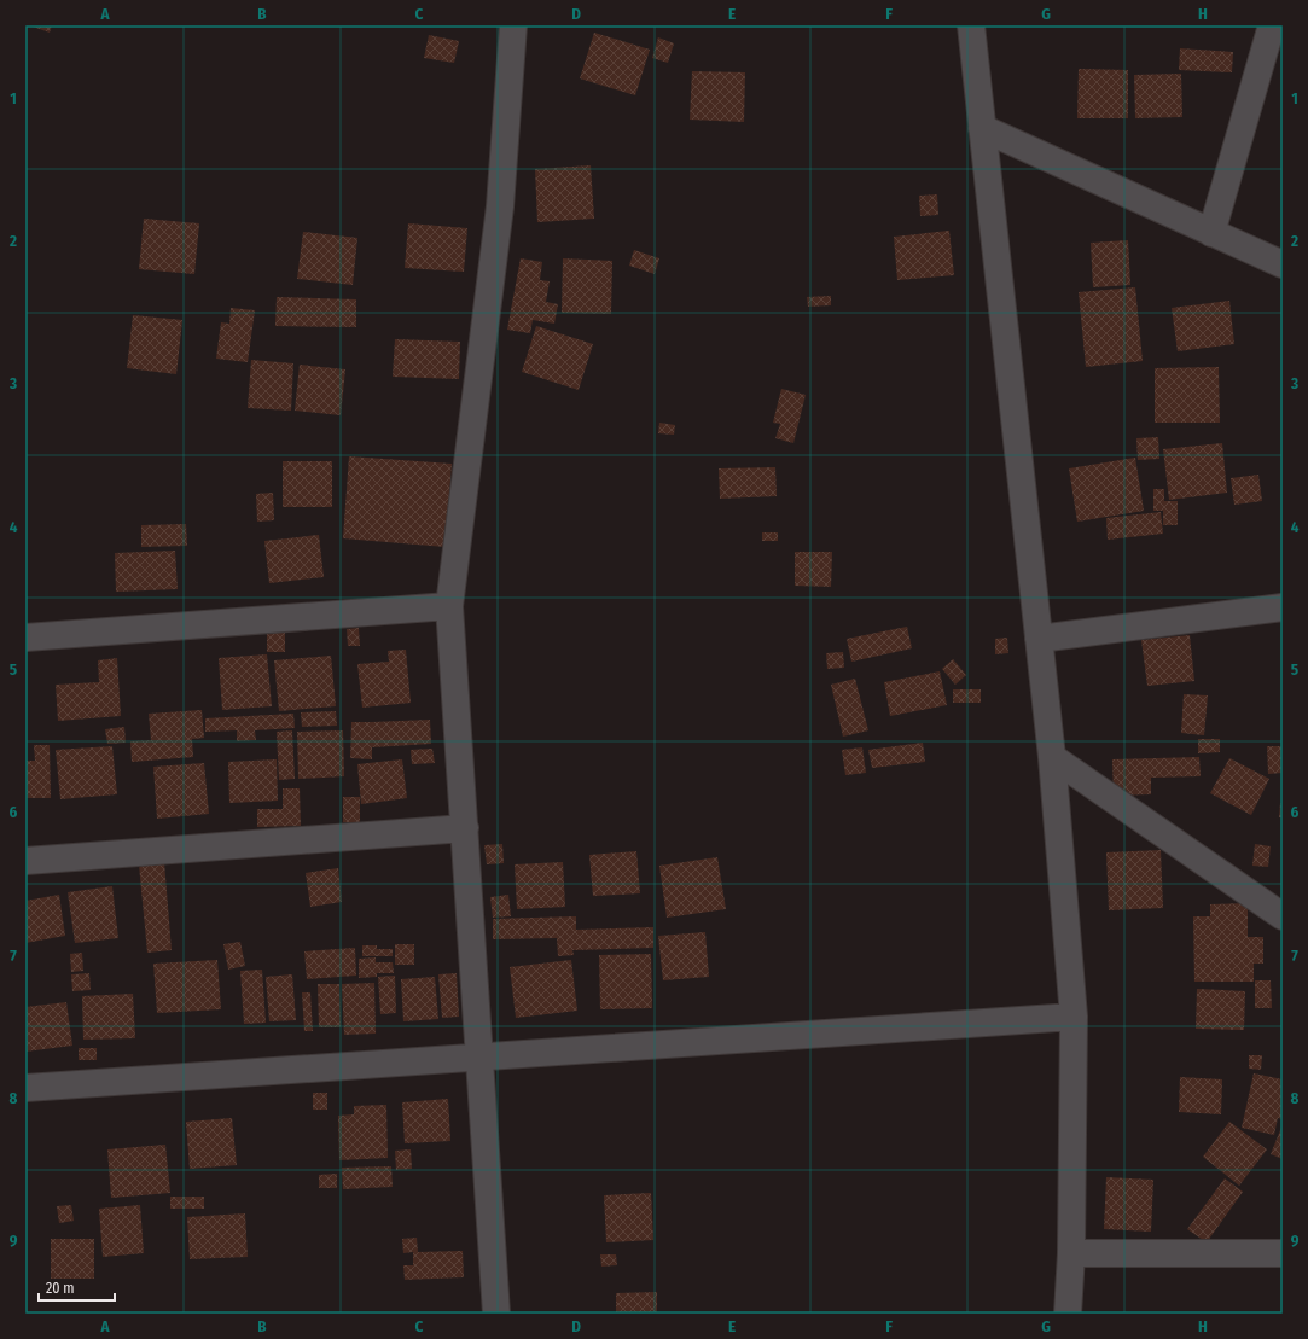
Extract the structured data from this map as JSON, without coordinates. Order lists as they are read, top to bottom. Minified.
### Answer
{"scale_bar":"20 m","grid":{"columns":["A","B","C","D","E","F","G","H"],"rows":["1","2","3","4","5","6","7","8","9"]}}
